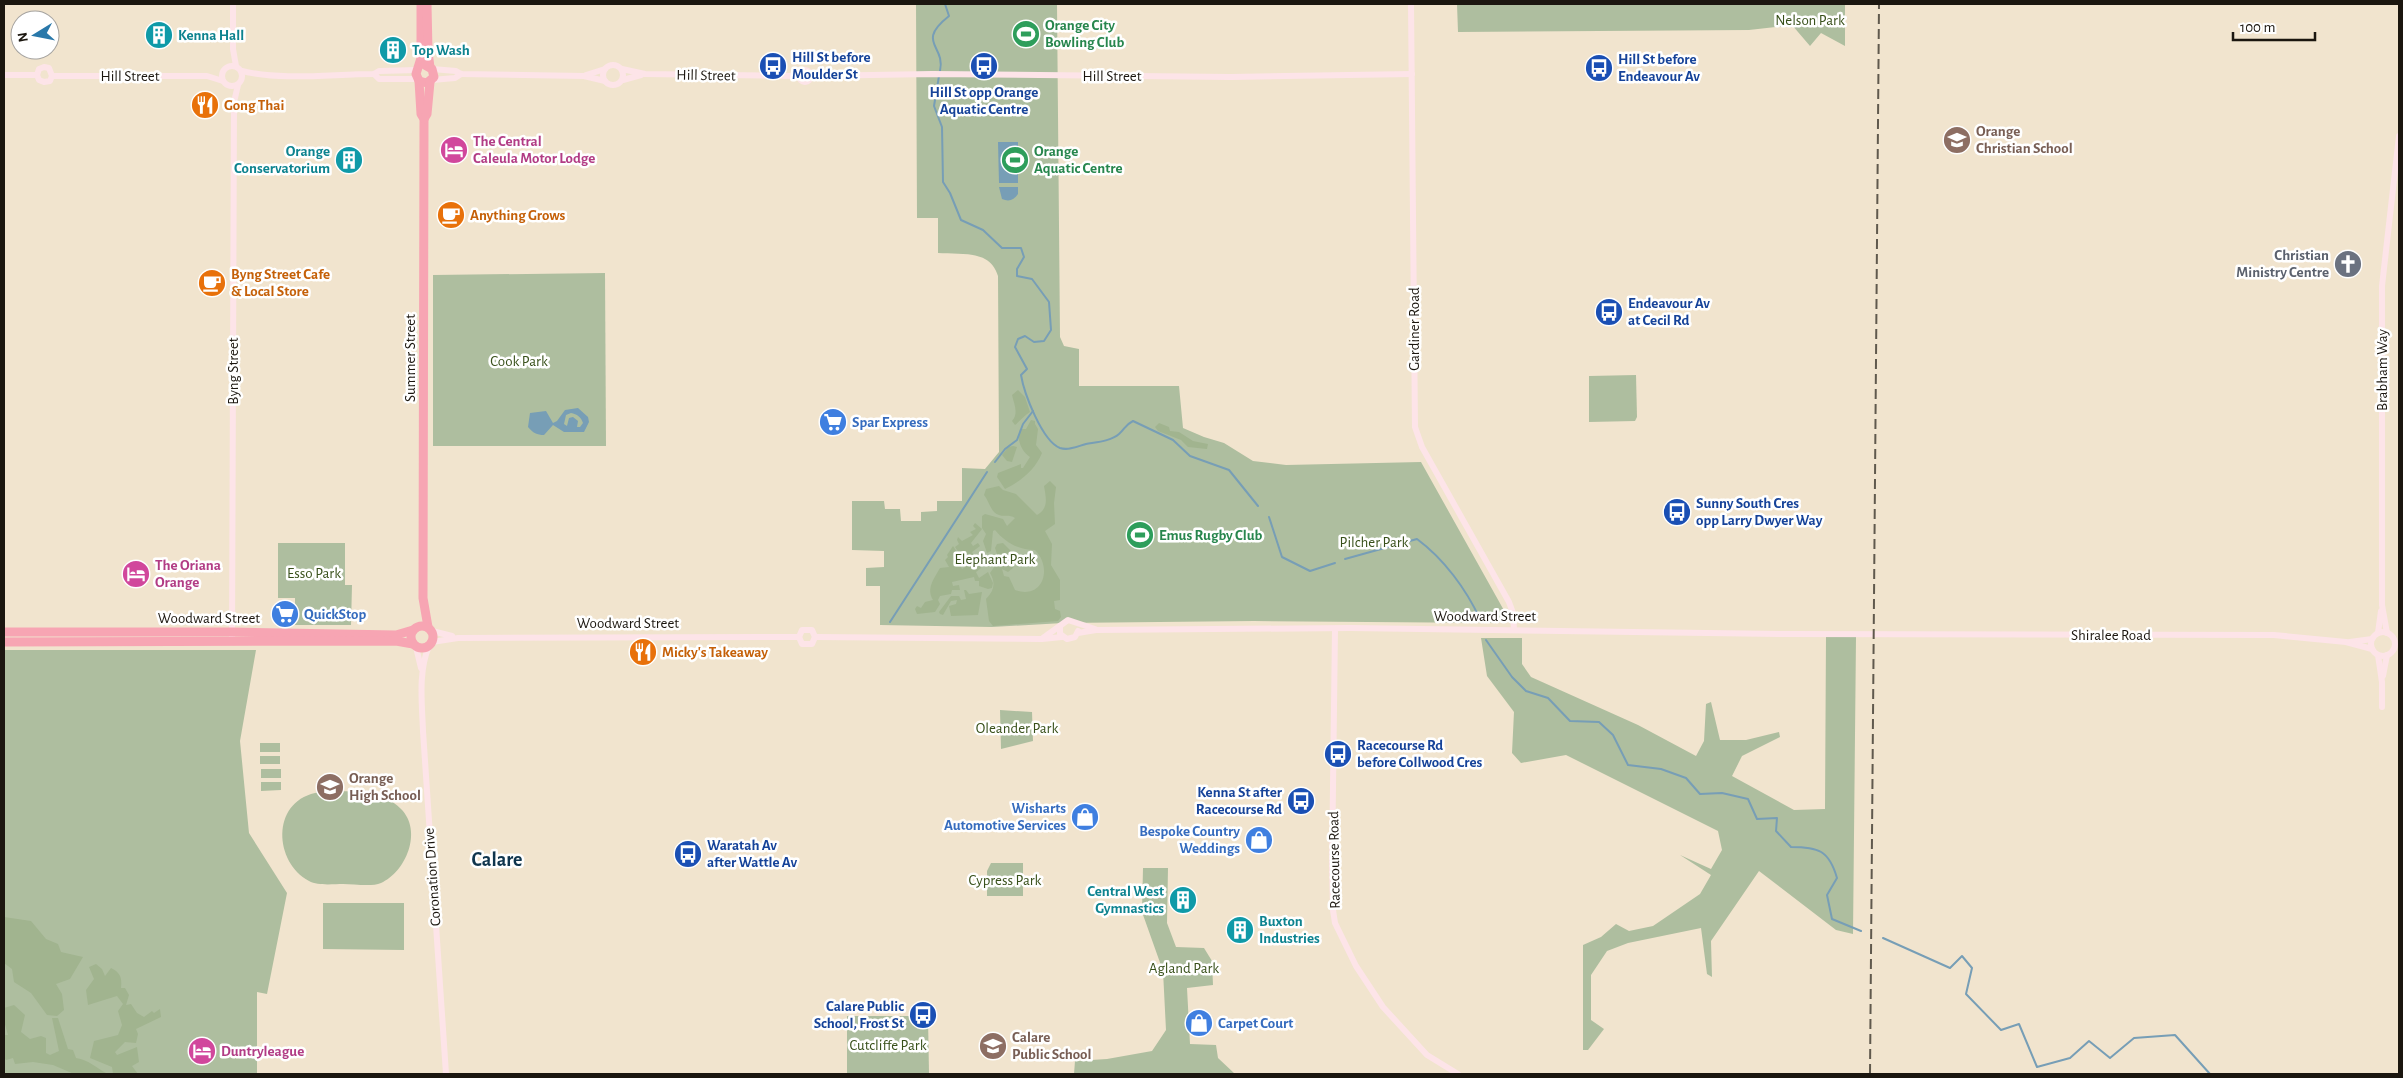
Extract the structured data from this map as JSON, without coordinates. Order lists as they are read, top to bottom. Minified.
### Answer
{"streets":{"highway":["Summer Street","Woodward Street"],"street":["Hill Street","Gardiner Road","Brabham Way","Byng Street","Shiralee Road","Racecourse Road","Coronation Drive"]},"crossings":[["Hill Street","Gardiner Road"],["Hill Street","Byng Street"],["Gardiner Road","Woodward Street"],["Summer Street","Woodward Street"],["Summer Street","Coronation Drive"],["Brabham Way","Shiralee Road"],["Byng Street","Woodward Street"],["Woodward Street","Shiralee Road"],["Woodward Street","Racecourse Road"],["Woodward Street","Coronation Drive"]],"districts":["Calare"],"parks":["Nelson Park","Cook Park","Pilcher Park","Elephant Park","Esso Park","Oleander Park","Cypress Park","Agland Park","Cutcliffe Park"],"places":{"sports":["Orange City Bowling Club","Orange Aquatic Centre","Emus Rugby Club"],"building":["Kenna Hall","Top Wash","Orange Conservatorium","Central West Gymnastics","Buxton Industries"],"bus stop":["Hill St before Moulder St","Hill St opp Orange Aquatic Centre","Hill St before Endeavour Av","Endeavour Av at Cecil Rd","Sunny South Cres opp Larry Dwyer Way","Racecourse Rd before Collwood Cres","Kenna St after Racecourse Rd","Waratah Av after Wattle Av","Calare Public School, Frost St"],"restaurant":["Gong Thai","Micky's Takeaway"],"school or university":["Orange Christian School","Orange High School","Calare Public School"],"hotel":["The Central Caleula Motor Lodge","The Oriana Orange","Duntryleague"],"cafe":["Anything Grows","Byng Street Cafe & Local Store"],"church":["Christian Ministry Centre"],"supermarket":["Spar Express","QuickStop"],"shop":["Wisharts Automotive Services","Bespoke Country Weddings","Carpet Court"]},"scale_bar":"100 m","north":"left"}
